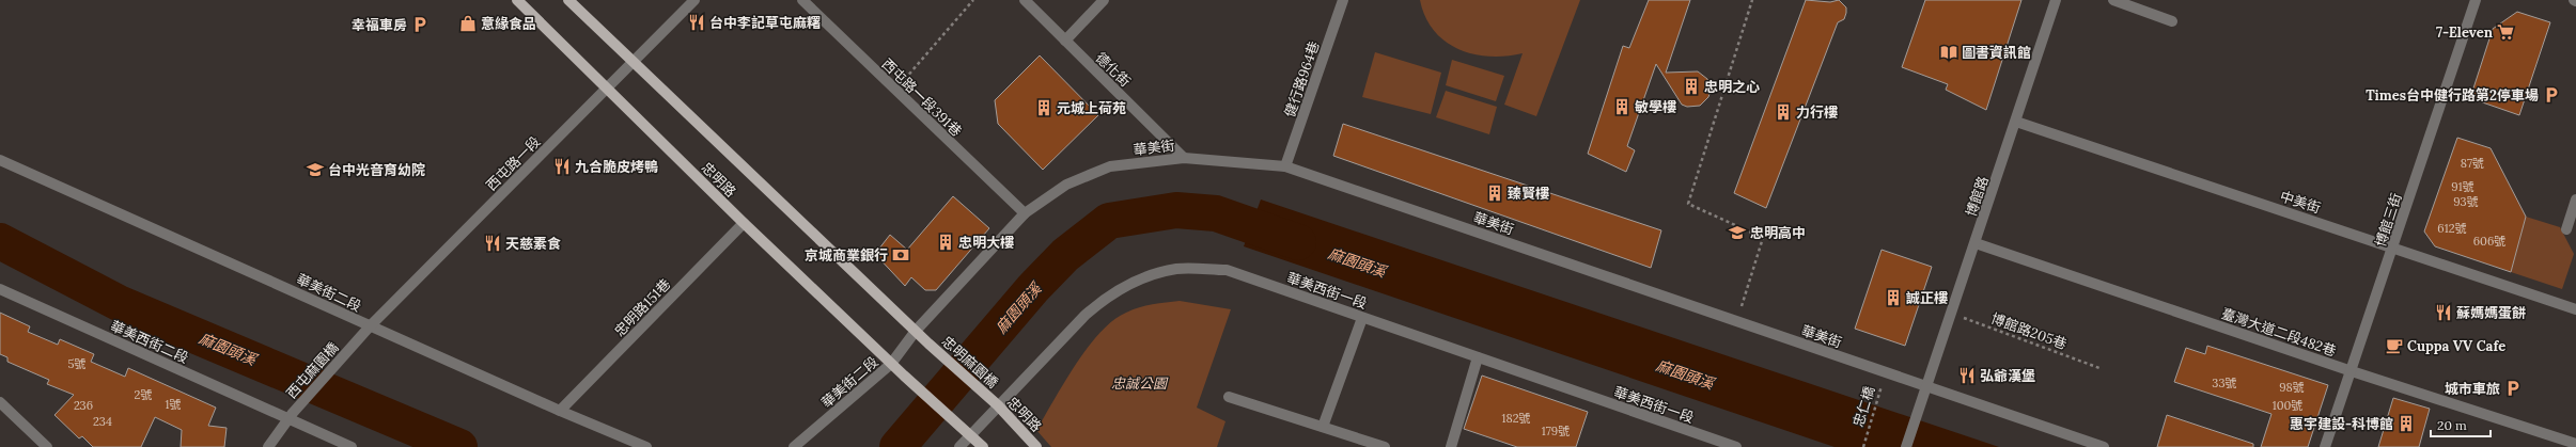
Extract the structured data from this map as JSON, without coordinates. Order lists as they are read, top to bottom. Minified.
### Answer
{"streets":{"main road":["忠明路","忠明麻園橋"],"street":["德化街","健行路964巷","西屯路一段391巷","華美街","西屯路一段","博館路","中美街","博館三街","華美西街一段","華美街二段","忠明路151巷","臺灣大道二段482巷","華美西街二段","西屯麻園橋"],"path":["博館路205巷","忠仁橋"]},"crossings":[["德化街","華美街"],["健行路964巷","華美街"],["西屯路一段391巷","華美街"],["華美街","忠明路"],["華美街","博館路"],["華美街","華美街二段"],["華美街","忠仁橋"],["西屯路一段","忠明路"],["西屯路一段","華美街二段"],["西屯路一段","西屯麻園橋"],["忠明路","華美西街一段"],["忠明路","華美街二段"],["忠明路","忠明路151巷"],["忠明路","忠明麻園橋"],["博館路","中美街"],["博館路","博館路205巷"],["博館路","臺灣大道二段482巷"],["中美街","博館三街"],["博館三街","臺灣大道二段482巷"],["華美西街一段","忠明麻園橋"],["華美街二段","忠明路151巷"],["華美西街二段","西屯麻園橋"]],"water":["麻園頭溪"],"parks":["忠誠公園"],"places":{"restaurant":["台中李記草屯麻糬","九合脆皮烤鴨","天慈素食","蘇媽媽蛋餅","弘爺漢堡"],"shop":["意緣食品"],"parking":["幸福車房","Times台中健行路第2停車場","城市車旅"],"supermarket":["7-Eleven"],"library":["圖書資訊館"],"building":["忠明之心","敏學樓","元城上荷苑","力行樓","臻賢樓","忠明大樓","誠正樓","惠宇建設-科博館"],"school or university":["台中光音育幼院","忠明高中"],"bank":["京城商業銀行"],"cafe":["Cuppa VV Cafe"]},"house_numbers":["87號","91號","93號","612號","606號","5號","33號","98號","2號","1號","236","100號","182號","234","179號"],"scale_bar":"20 m"}
